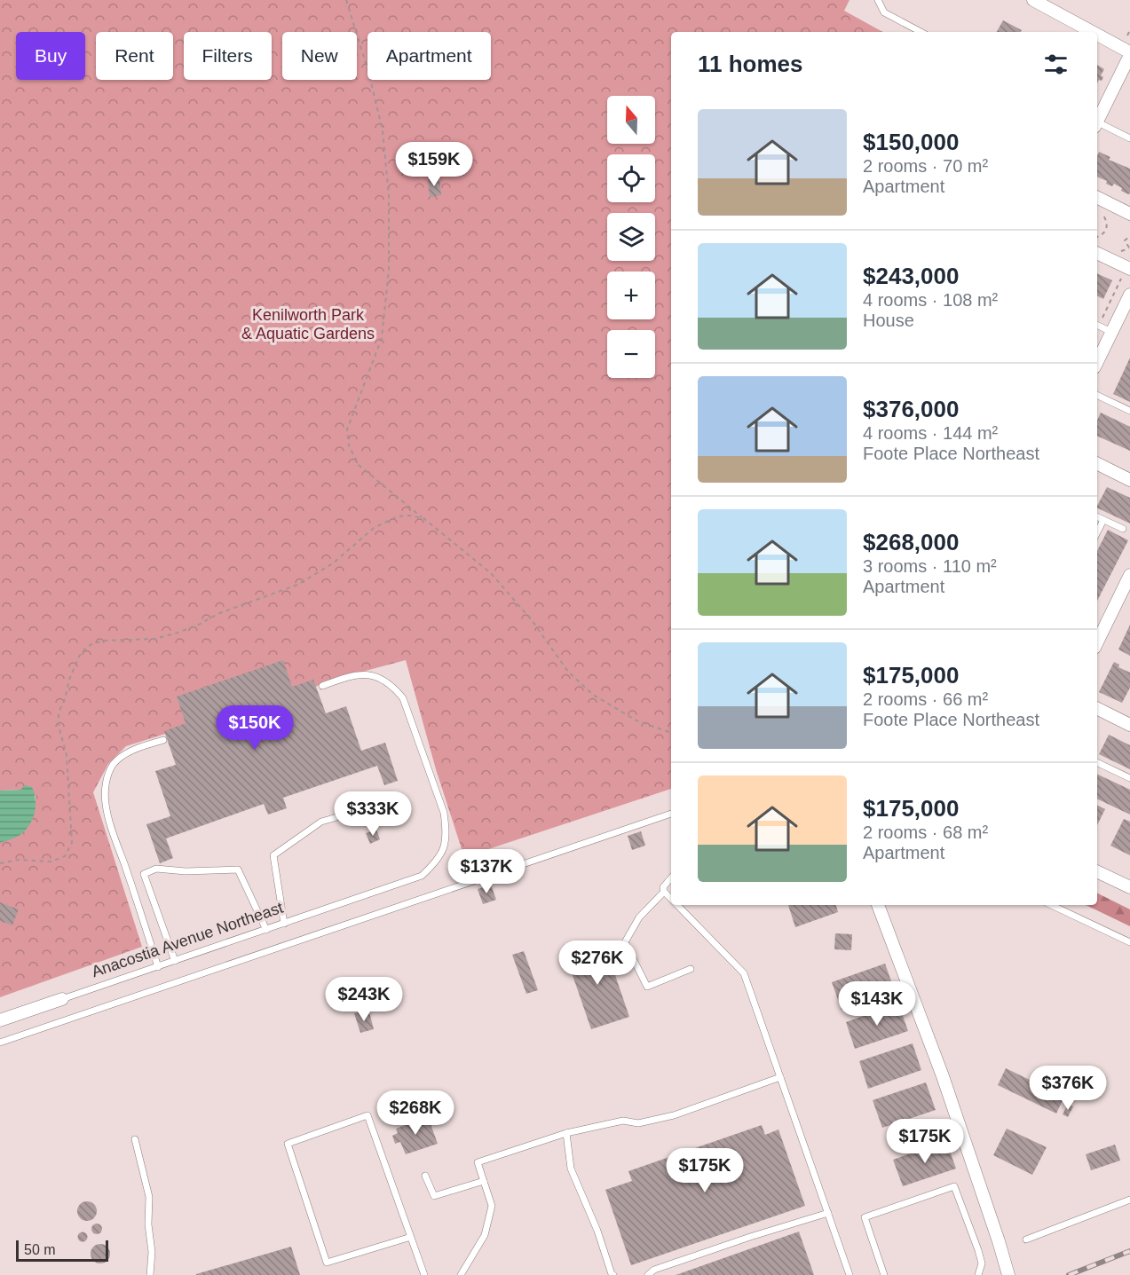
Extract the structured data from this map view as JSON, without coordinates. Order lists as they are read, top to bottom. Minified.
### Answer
{"streets":{"street":["Anacostia Avenue Northeast"]},"parks":["Kenilworth Park & Aquatic Gardens"],"scale_bar":"50 m","north":"top","page":{"chip":["Buy","Rent","Filters","New","Apartment"],"heading":"11 homes","map_buttons":["+","−"],"list":[{"name":"$150,000","note":"2 rooms · 70 m² · Apartment"},{"name":"$243,000","note":"4 rooms · 108 m² · House"},{"name":"$376,000","note":"4 rooms · 144 m² · Foote Place Northeast"},{"name":"$268,000","note":"3 rooms · 110 m² · Apartment"},{"name":"$175,000","note":"2 rooms · 66 m² · Foote Place Northeast"},{"name":"$175,000","note":"2 rooms · 68 m² · Apartment"}],"price":["$159K","$150K","$333K","$137K","$276K","$243K","$143K","$376K","$268K","$175K","$175K"],"scale":"50 m"}}
